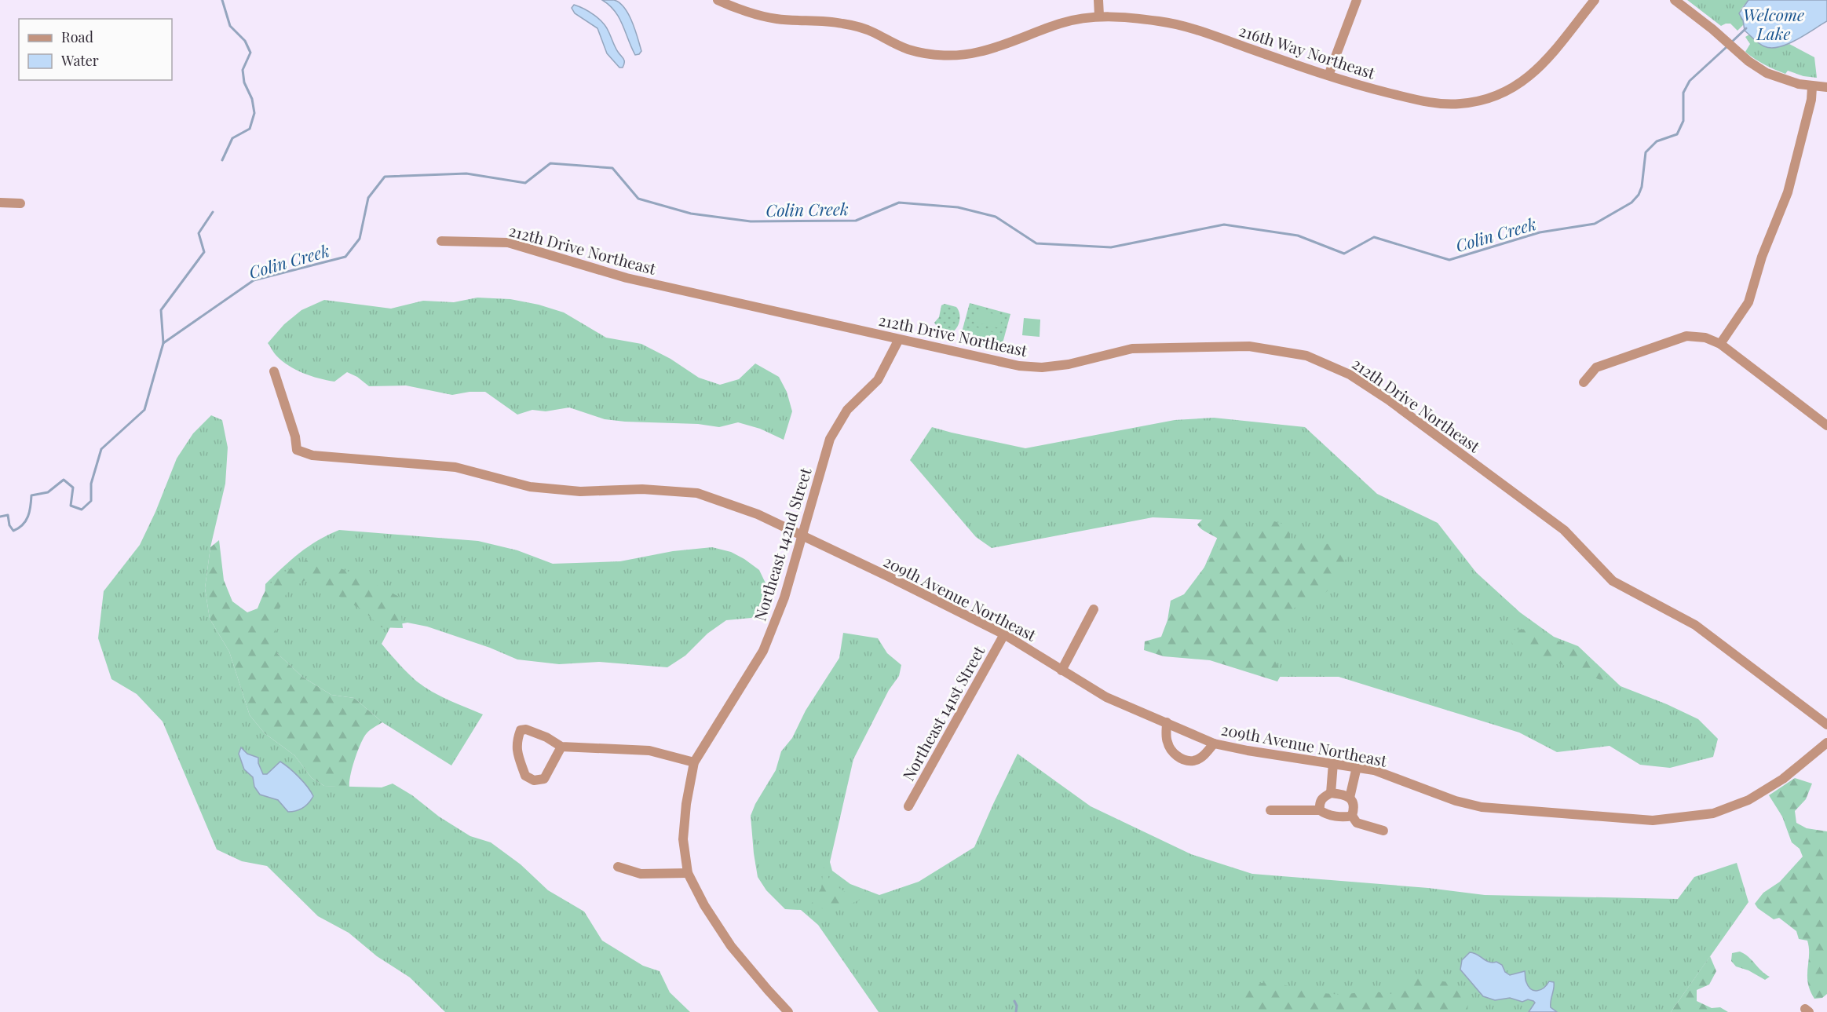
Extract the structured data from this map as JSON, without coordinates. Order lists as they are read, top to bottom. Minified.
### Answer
{"streets":{"street":["216th Way Northeast","212th Drive Northeast","Northeast 142nd Street","209th Avenue Northeast","Northeast 141st Street"]},"crossings":[["212th Drive Northeast","Northeast 142nd Street"],["Northeast 142nd Street","209th Avenue Northeast"],["209th Avenue Northeast","Northeast 141st Street"]],"water":["Welcome Lake","Colin Creek"],"legend":["Road","Water"]}
